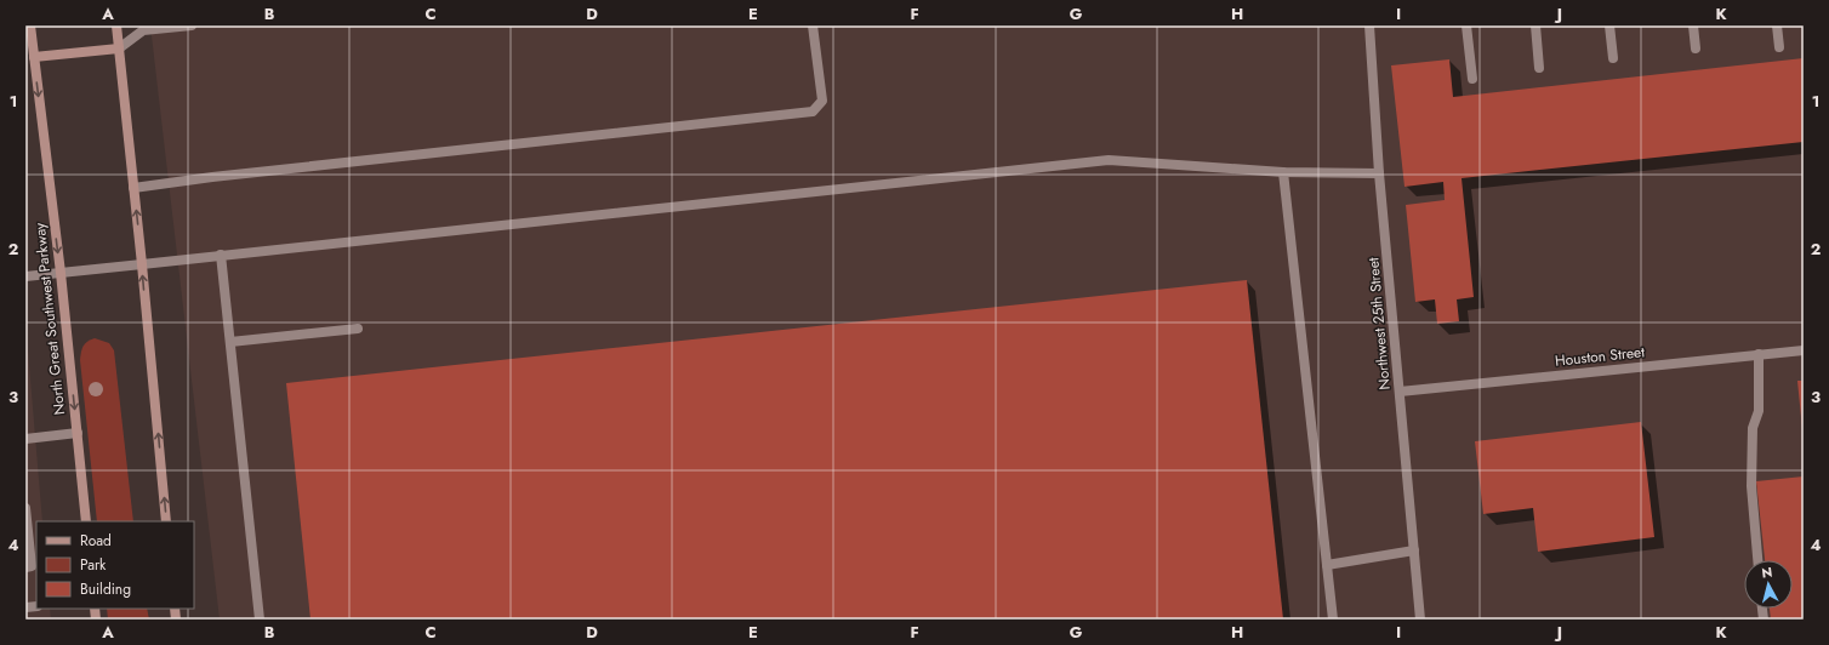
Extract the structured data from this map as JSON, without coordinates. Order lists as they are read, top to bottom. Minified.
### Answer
{"streets":{"main road":["North Great Southwest Parkway"],"street":["Northwest 25th Street","Houston Street"]},"crossings":[["Northwest 25th Street","Houston Street"]],"legend":["Road","Park","Building"],"north":"top","grid":{"columns":["A","B","C","D","E","F","G","H","I","J","K"],"rows":["1","2","3","4"]}}
